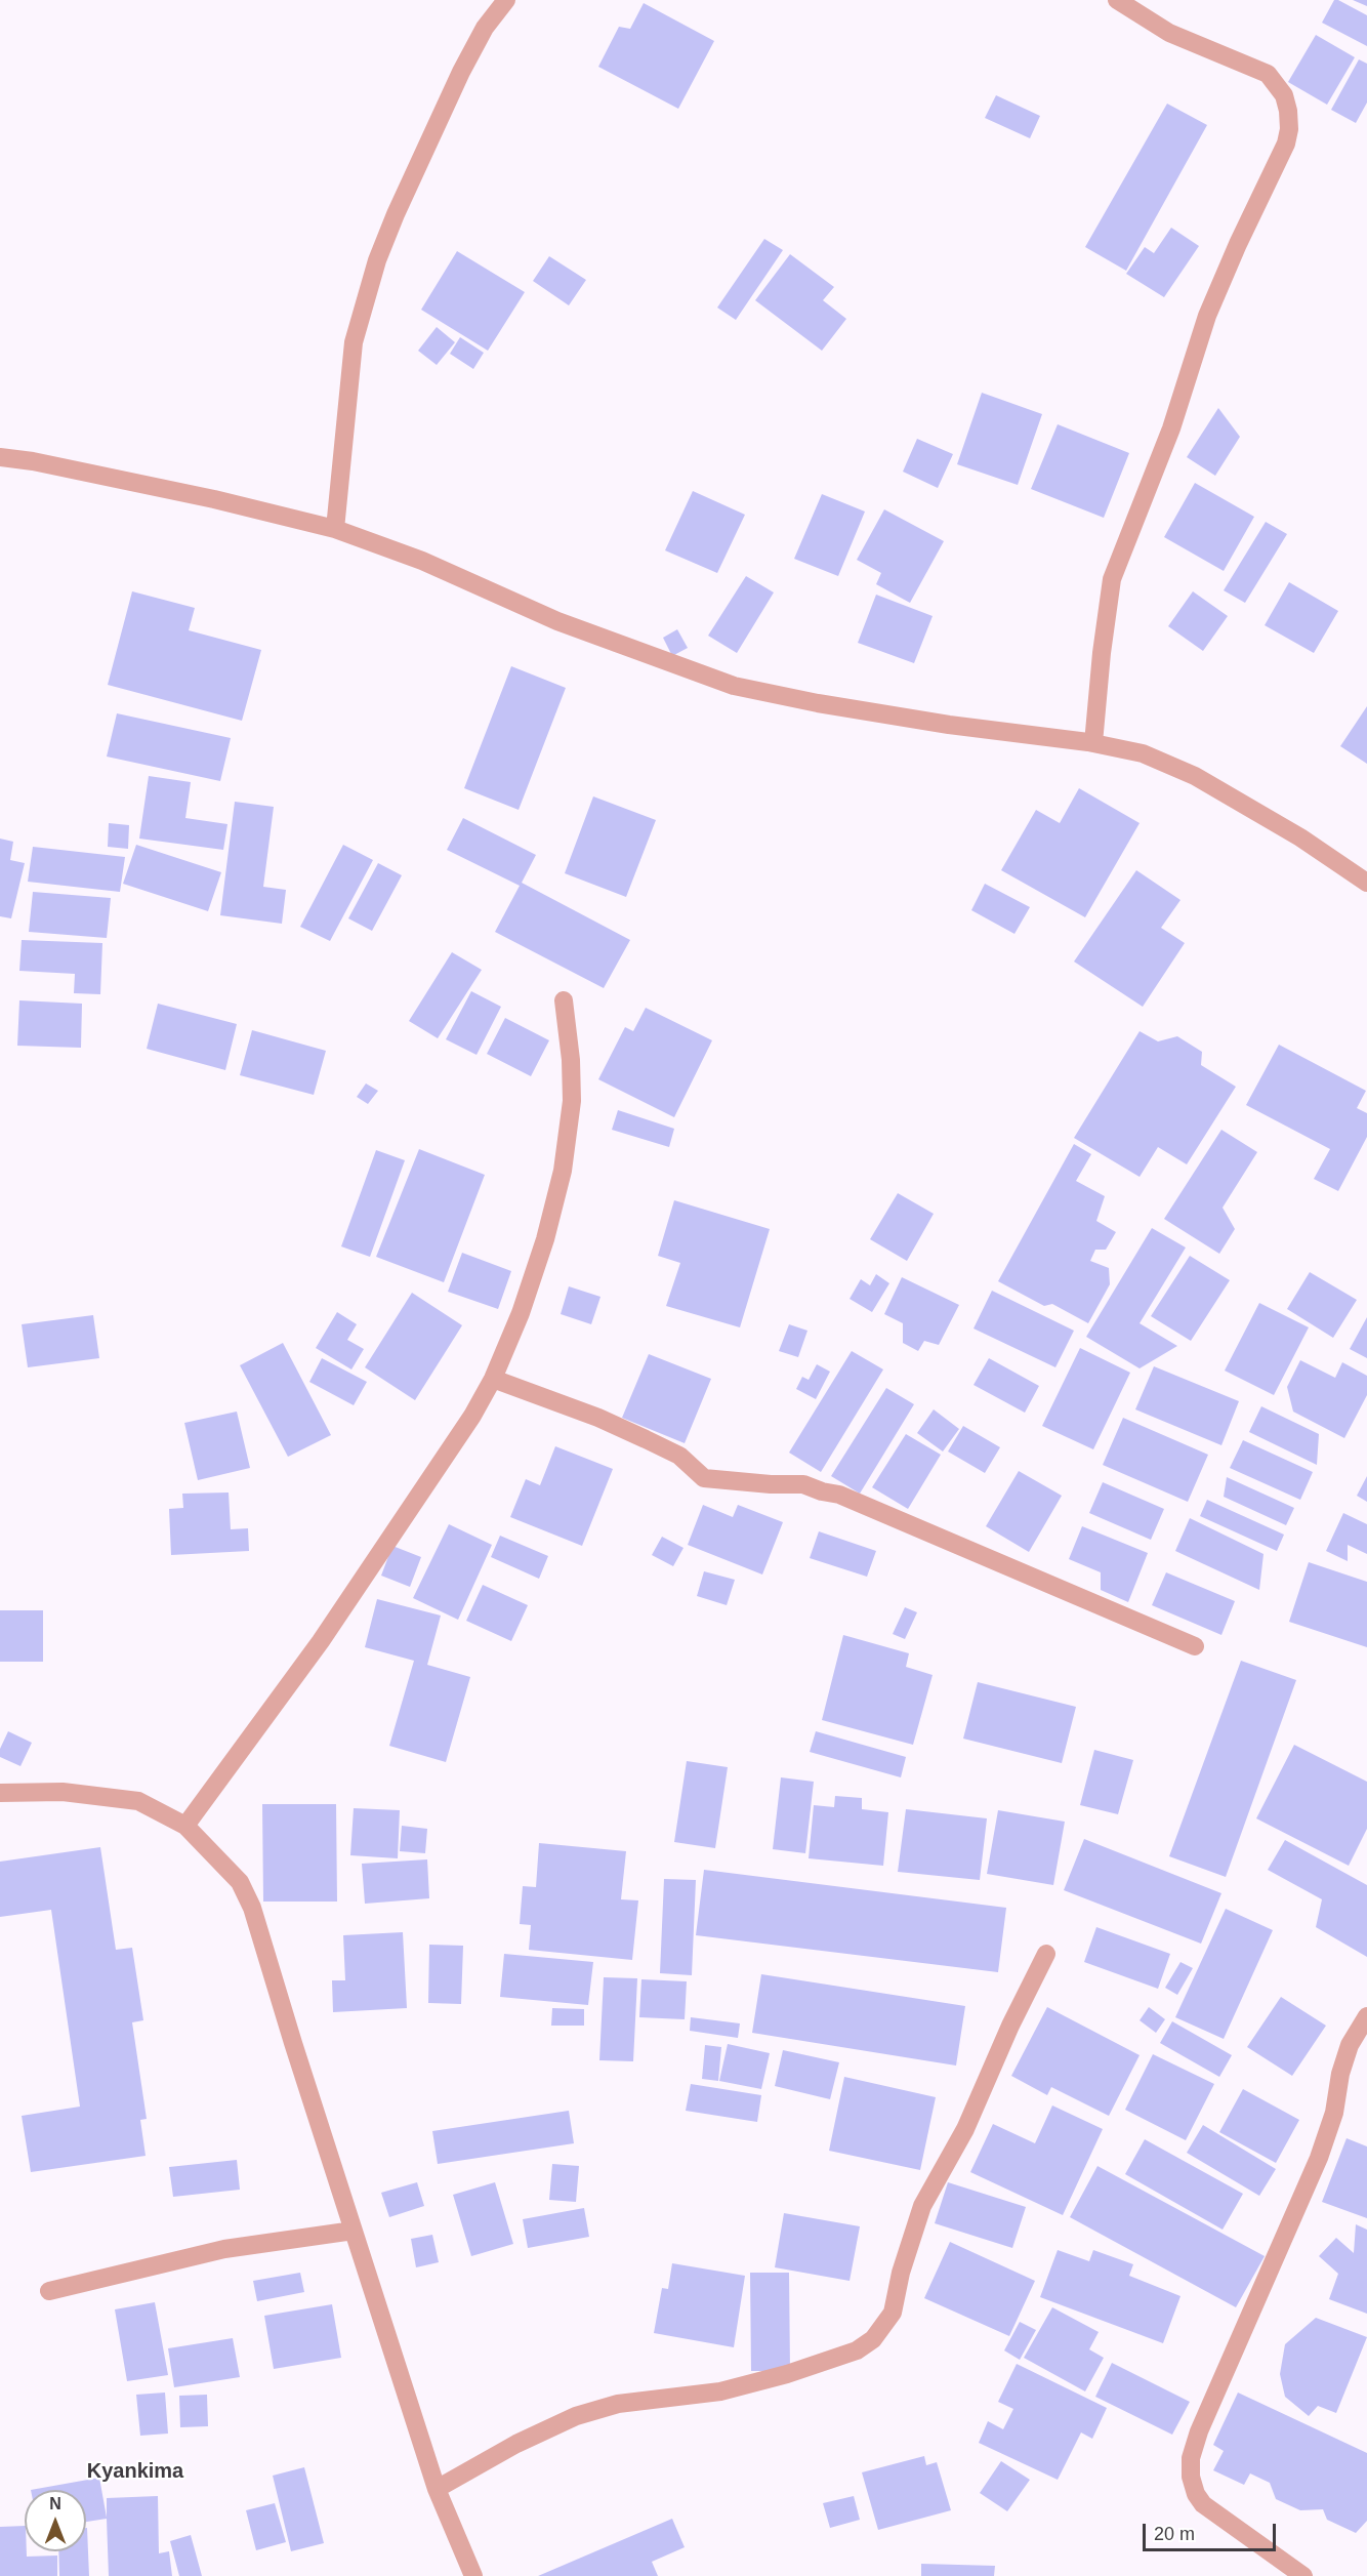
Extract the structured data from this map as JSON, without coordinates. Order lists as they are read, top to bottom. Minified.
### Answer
{"districts":["Kyankima"],"scale_bar":"20 m","north":"top"}
